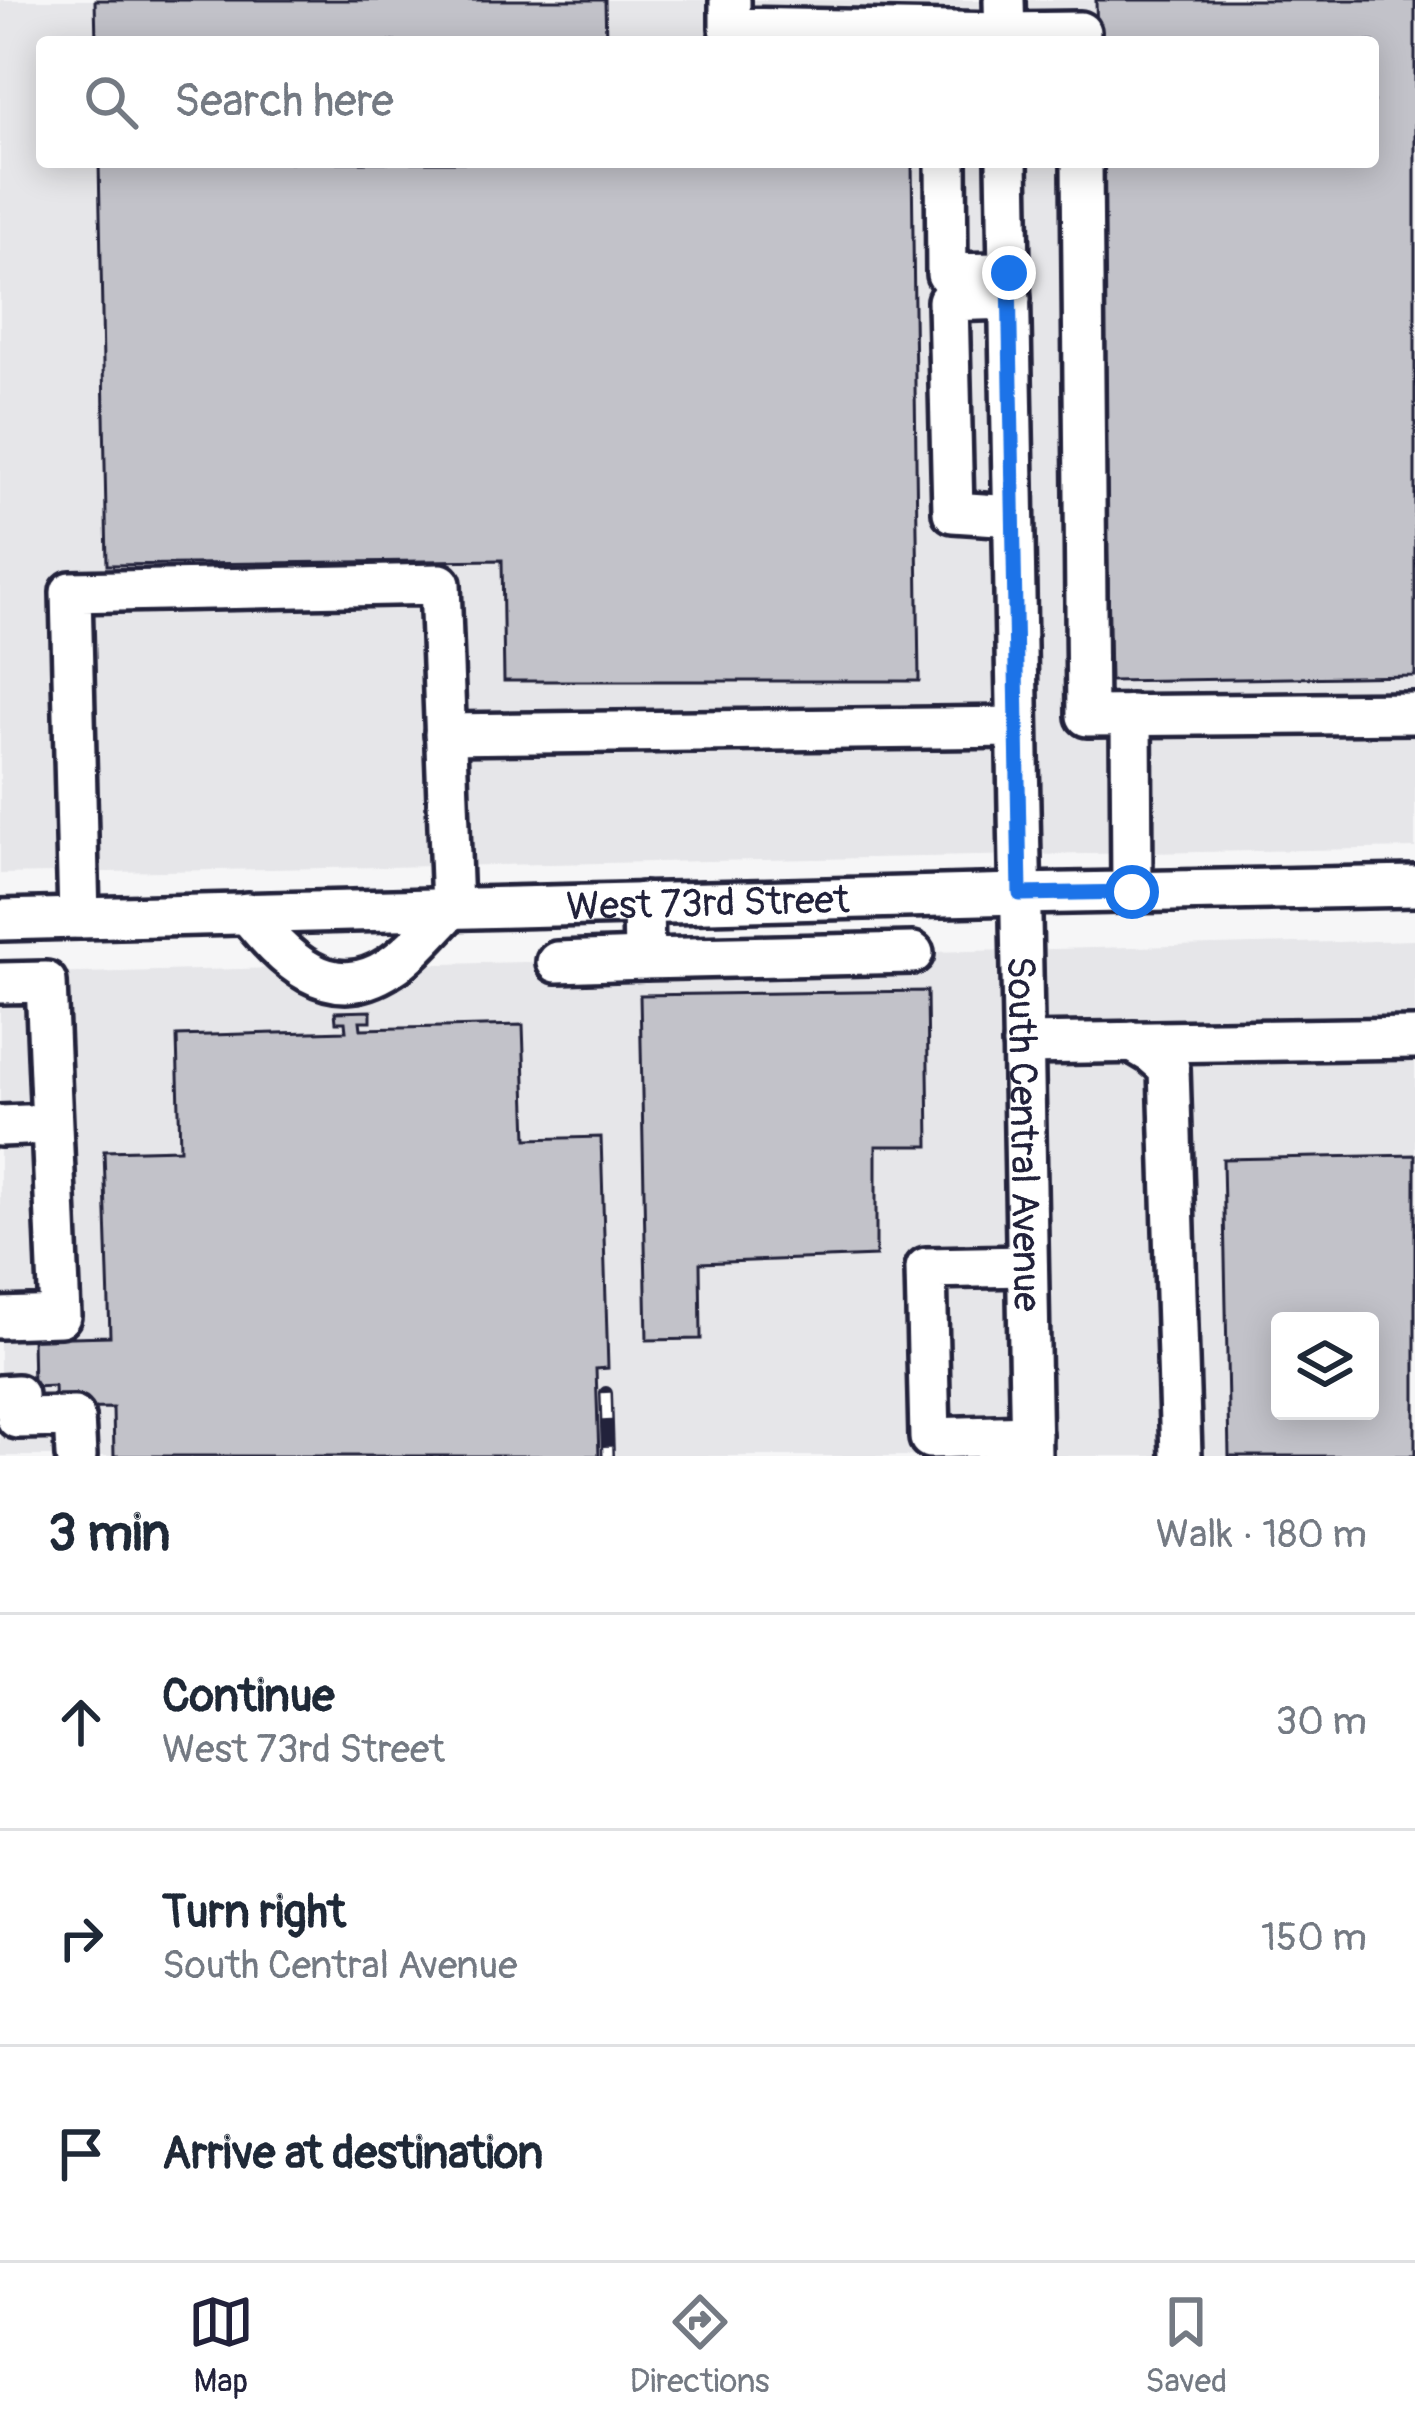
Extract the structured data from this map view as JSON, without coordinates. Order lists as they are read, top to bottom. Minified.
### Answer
{"streets":{"street":["West 73rd Street","South Central Avenue"]},"crossings":[["West 73rd Street","South Central Avenue"]],"page":{"search":"Search here","heading":["3 min","Walk · 180 m"],"list":[["Continue","West 73rd Street","30 m"],["Turn right","South Central Avenue","150 m"],"Arrive at destination"],"nav":["Map","Directions","Saved"]}}
